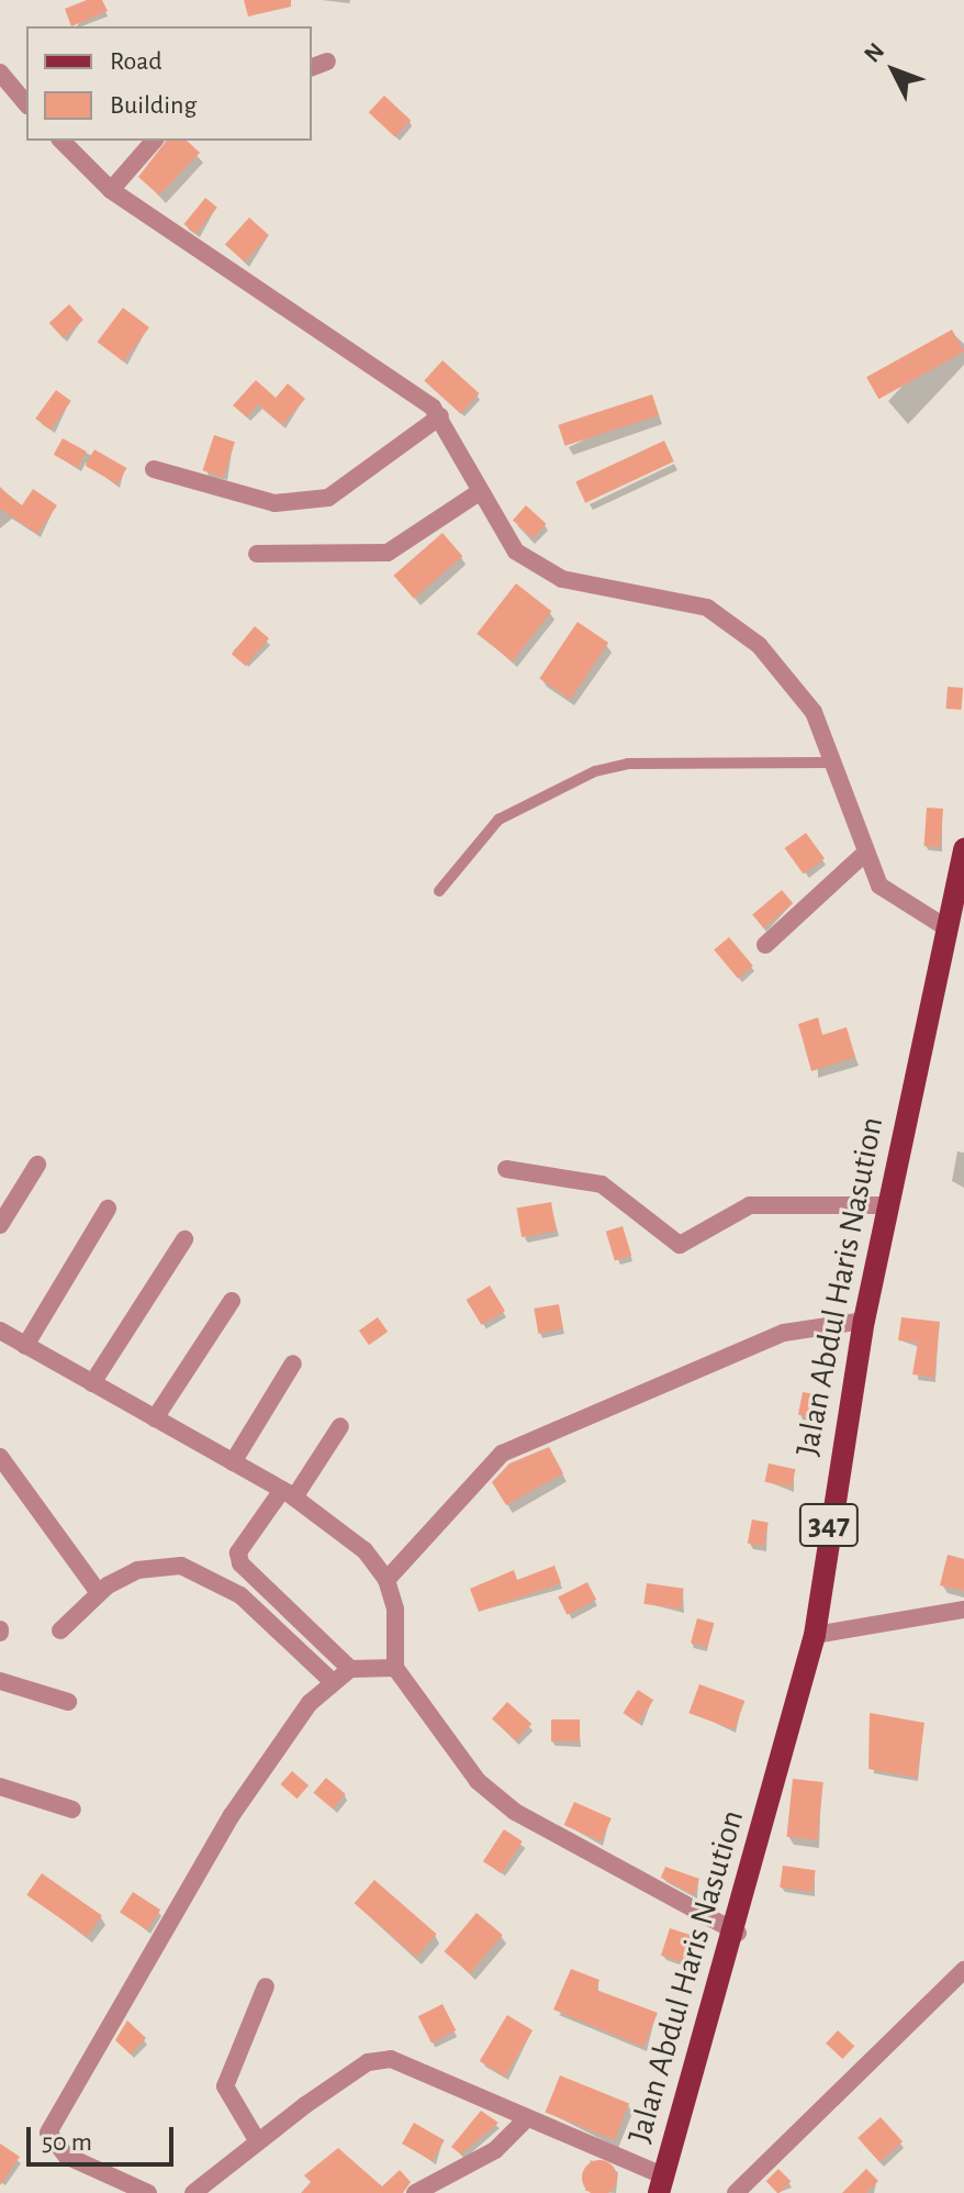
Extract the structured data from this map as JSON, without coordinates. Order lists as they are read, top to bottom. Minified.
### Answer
{"streets":{"main road":["Jalan Abdul Haris Nasution","347"]},"legend":["Road","Building"],"scale_bar":"50 m","north":"top left"}
